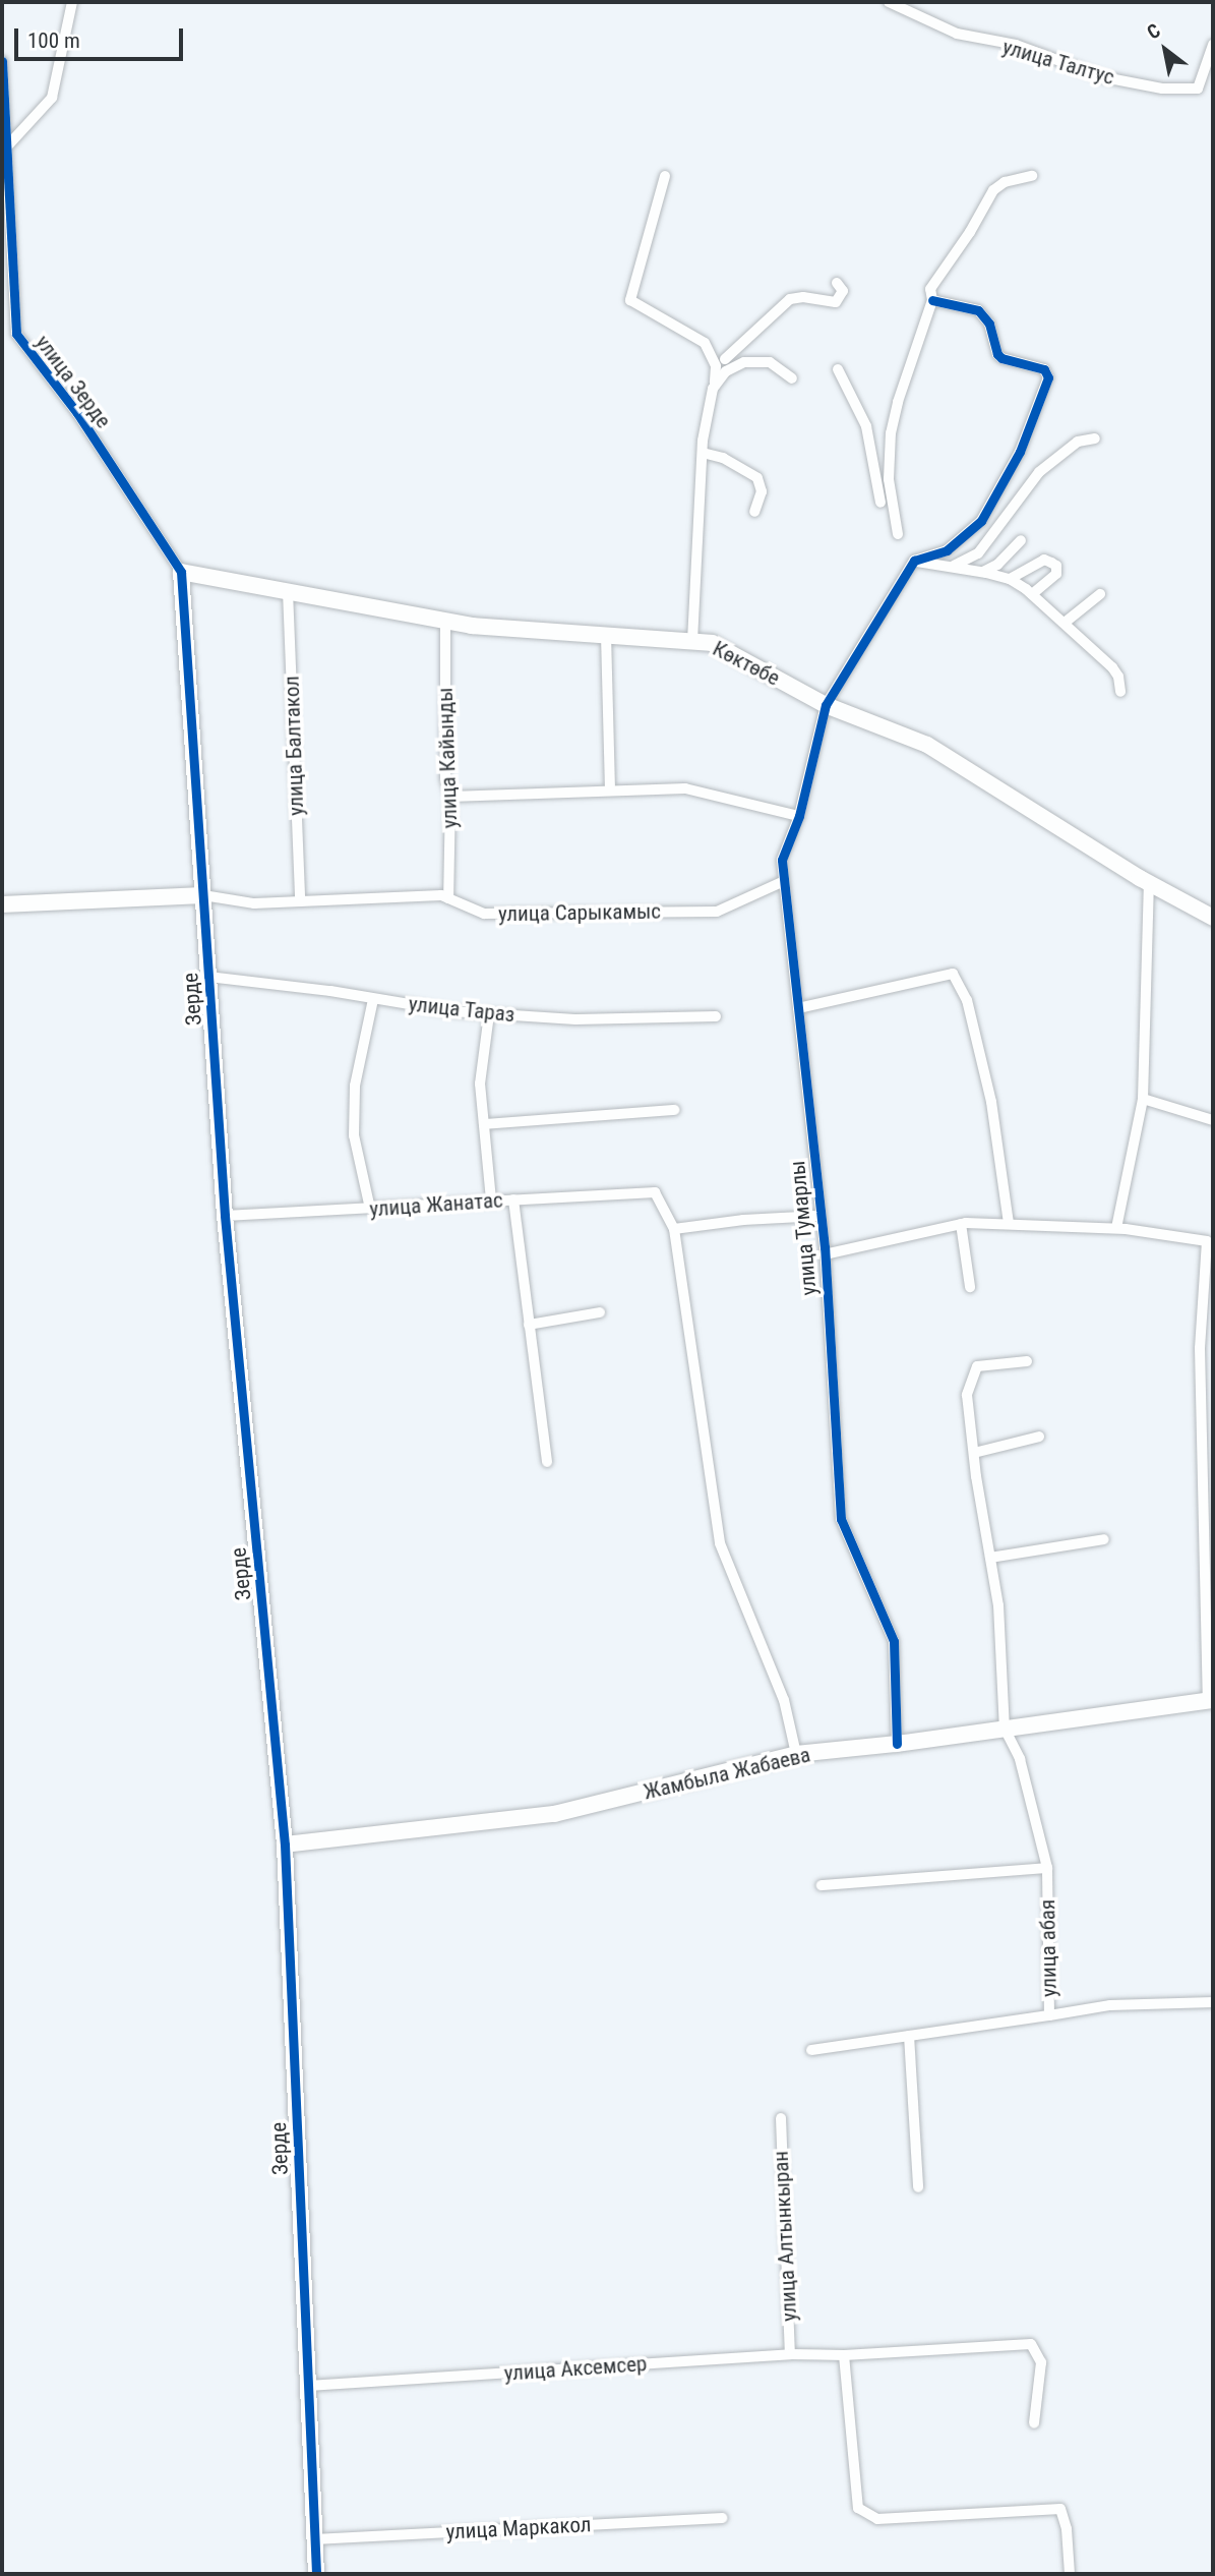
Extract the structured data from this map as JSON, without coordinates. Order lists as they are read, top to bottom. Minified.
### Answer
{"streets":{"street":["улица Талтус","улица Зерде","Көктөбе","улица Балтакол","улица Кайынды","улица Сарыкамыс","Зерде","улица Тараз","улица Жанатас","улица Тумарлы","Жамбыла Жабаева","улица абая","улица Алтынкыран","улица Аксемсер","улица Маркакол"]},"crossings":[["улица Зерде","Көктөбе"],["улица Зерде","Зерде"],["Көктөбе","улица Балтакол"],["Көктөбе","улица Кайынды"],["Көктөбе","Зерде"],["Көктөбе","улица Тумарлы"],["улица Балтакол","улица Сарыкамыс"],["улица Кайынды","улица Сарыкамыс"],["улица Сарыкамыс","Зерде"],["улица Сарыкамыс","улица Тумарлы"],["Зерде","улица Тараз"],["Зерде","улица Жанатас"],["Зерде","Жамбыла Жабаева"],["Зерде","улица Аксемсер"],["Зерде","улица Маркакол"],["улица Жанатас","улица Тумарлы"],["улица Тумарлы","Жамбыла Жабаева"],["улица Алтынкыран","улица Аксемсер"]],"scale_bar":"100 m","north":"top left"}
